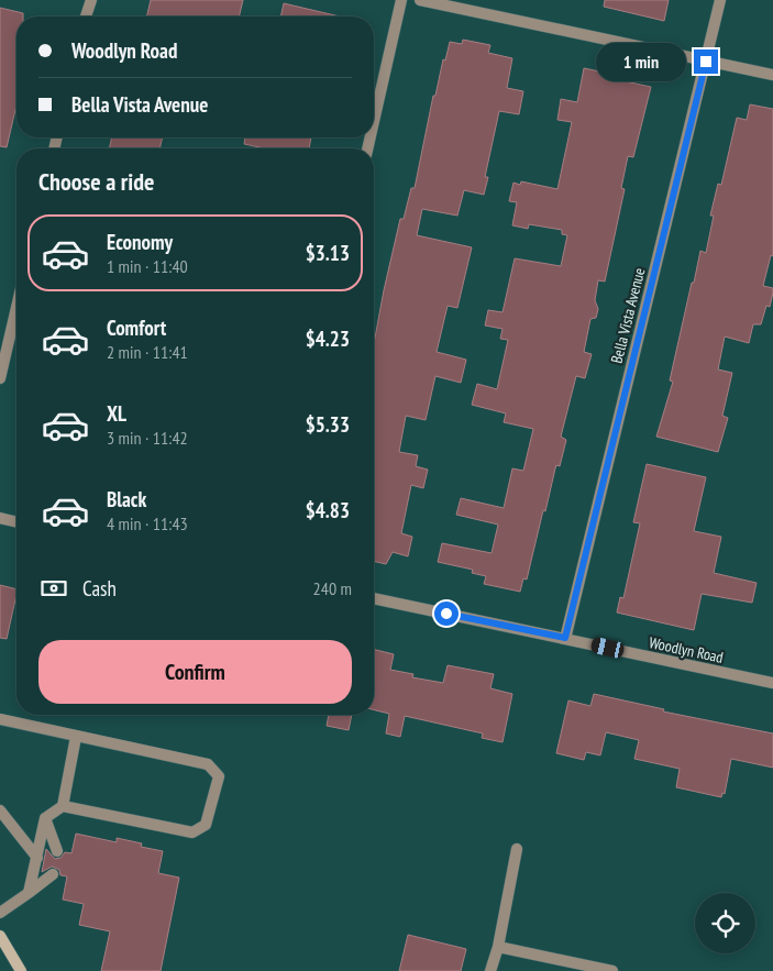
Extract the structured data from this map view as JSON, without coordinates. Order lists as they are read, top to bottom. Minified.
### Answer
{"streets":{"street":["Bella Vista Avenue","Woodlyn Road"]},"crossings":[["Bella Vista Avenue","Woodlyn Road"]],"page":{"banner":["Woodlyn Road","Bella Vista Avenue"],"bubble":"1 min","heading":"Choose a ride","list":[{"name":"Economy","note":"1 min · 11:40","value":"$3.13"},{"name":"Comfort","note":"2 min · 11:41","value":"$4.23"},{"name":"XL","note":"3 min · 11:42","value":"$5.33"},{"name":"Black","note":"4 min · 11:43","value":"$4.83"}],"pay":["Cash","240 m"],"buttons":"Confirm"}}
